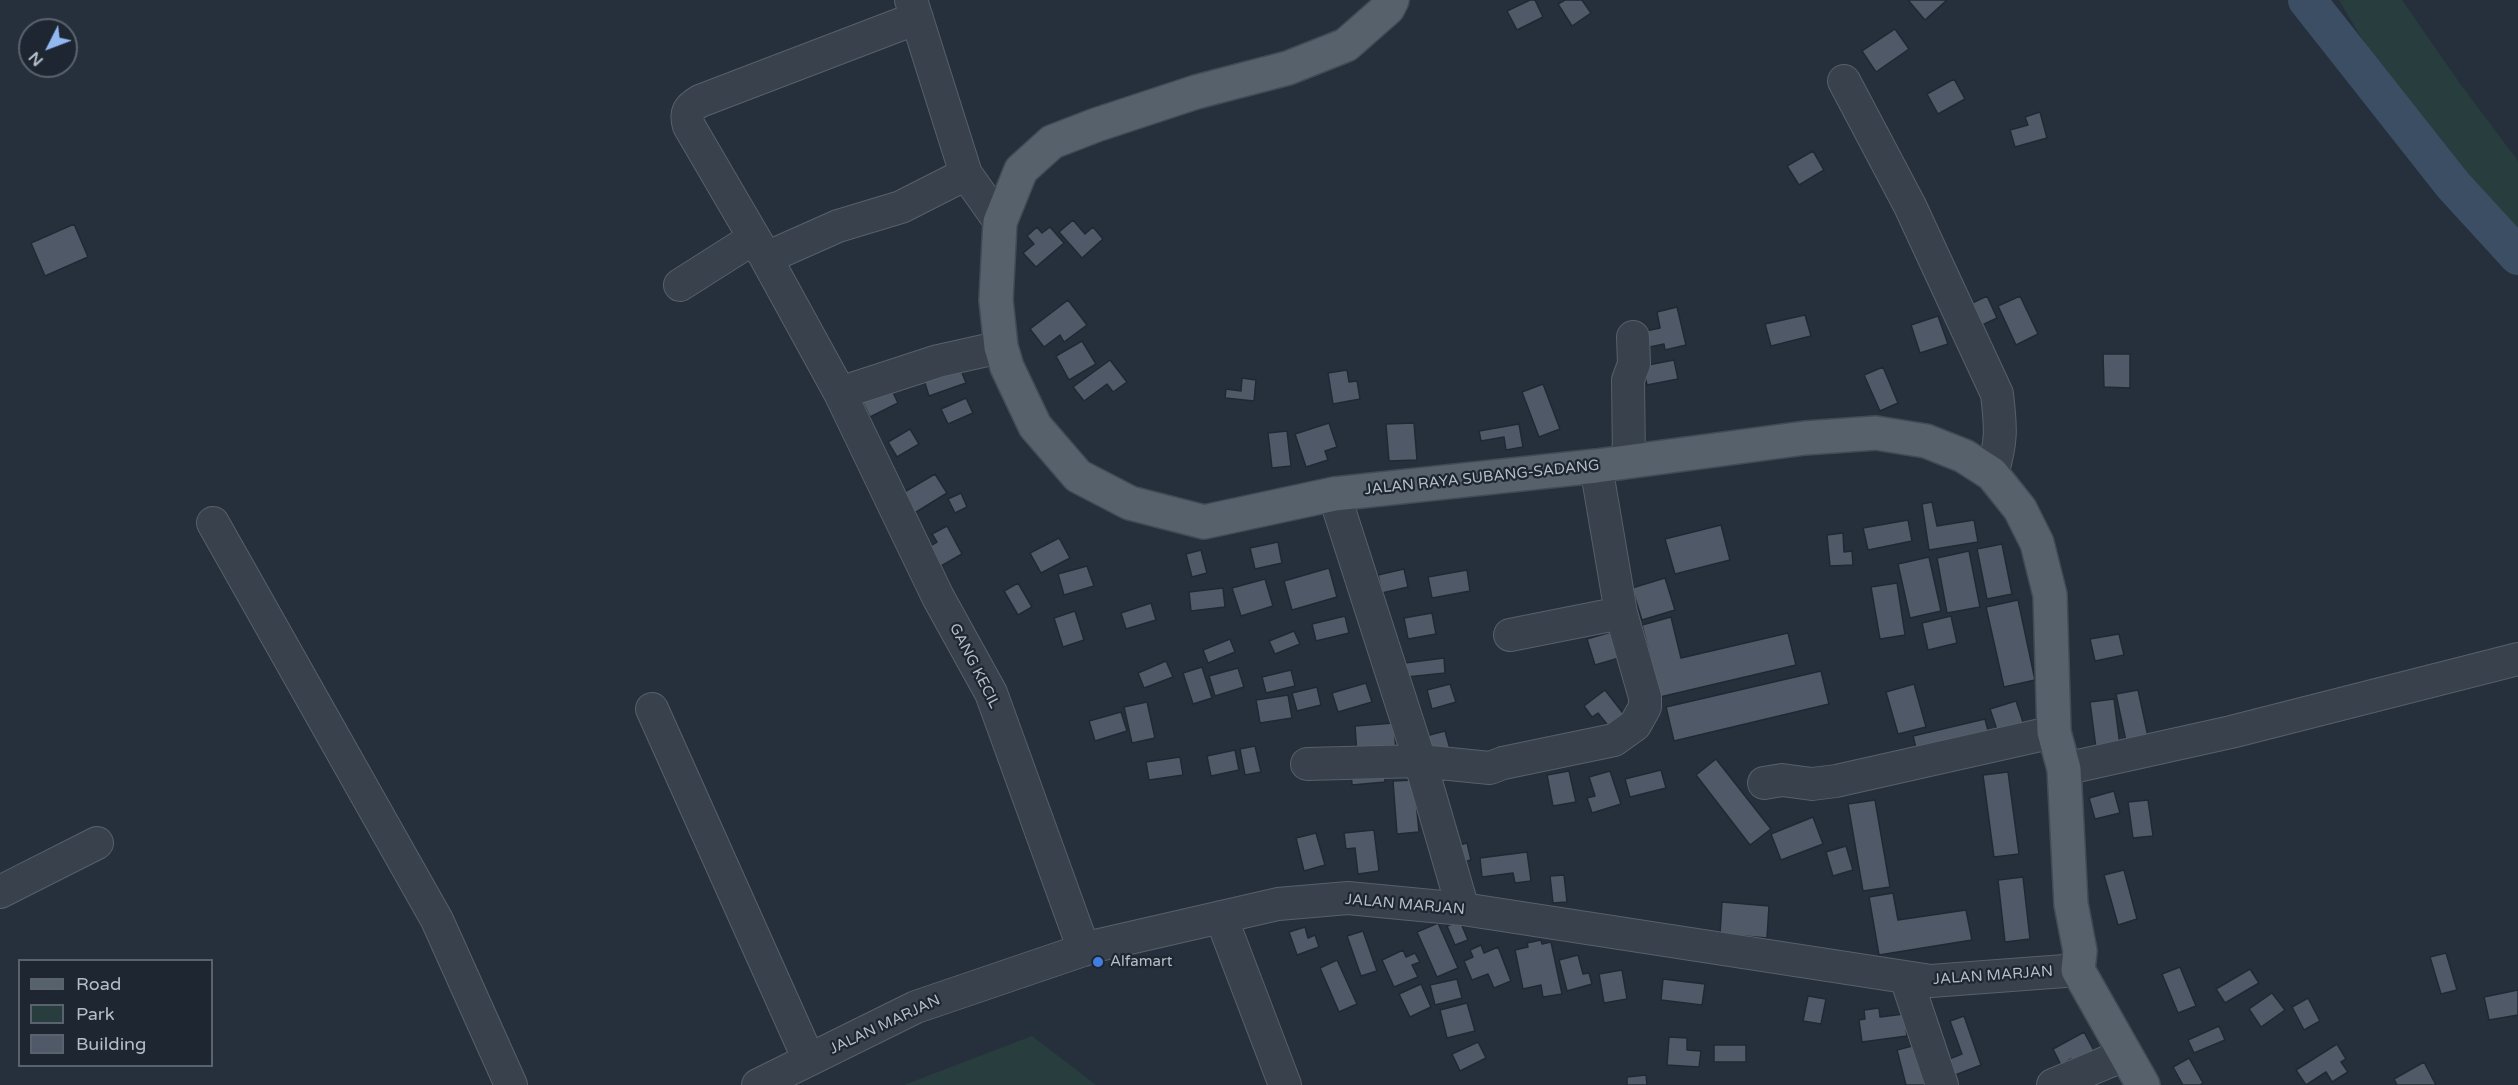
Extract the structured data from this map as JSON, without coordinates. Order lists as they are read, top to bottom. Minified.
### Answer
{"streets":{"main road":["JALAN RAYA SUBANG-SADANG"],"street":["GANG KECIL","JALAN MARJAN"]},"crossings":[["JALAN RAYA SUBANG-SADANG","JALAN MARJAN"],["GANG KECIL","JALAN MARJAN"]],"places":["Alfamart"],"legend":["Road","Park","Building"],"north":"bottom left"}
